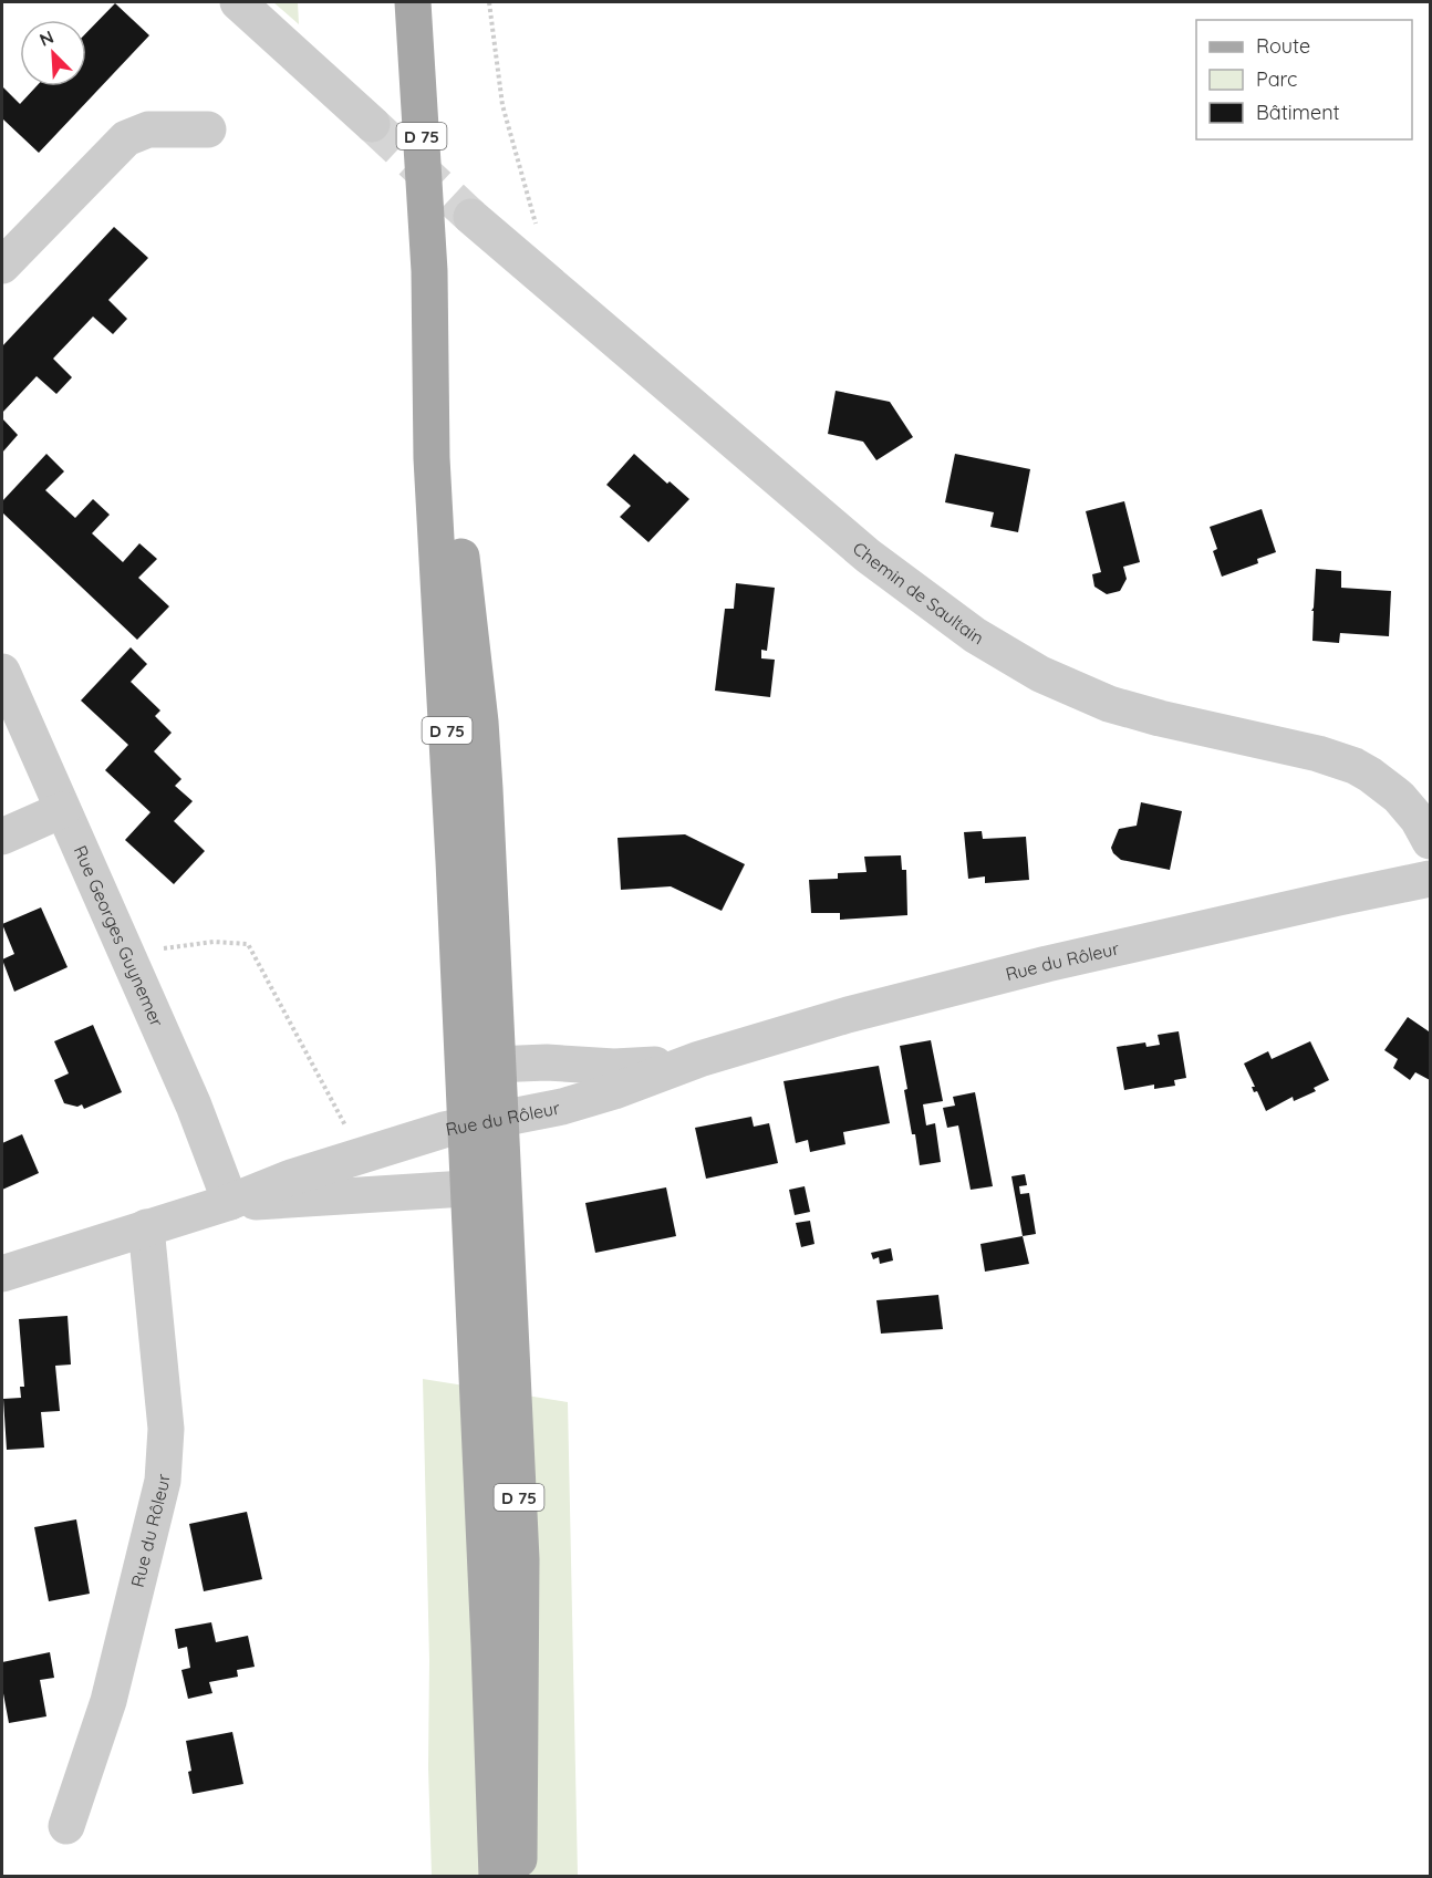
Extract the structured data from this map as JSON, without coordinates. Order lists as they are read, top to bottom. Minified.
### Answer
{"streets":{"main road":["D 75"],"street":["Chemin de Saultain","Rue Georges Guynemer","Rue du Rôleur"]},"crossings":[["D 75","Rue du Rôleur"],["Rue Georges Guynemer","Rue du Rôleur"]],"legend":["Route","Parc","Bâtiment"],"north":"top left"}
